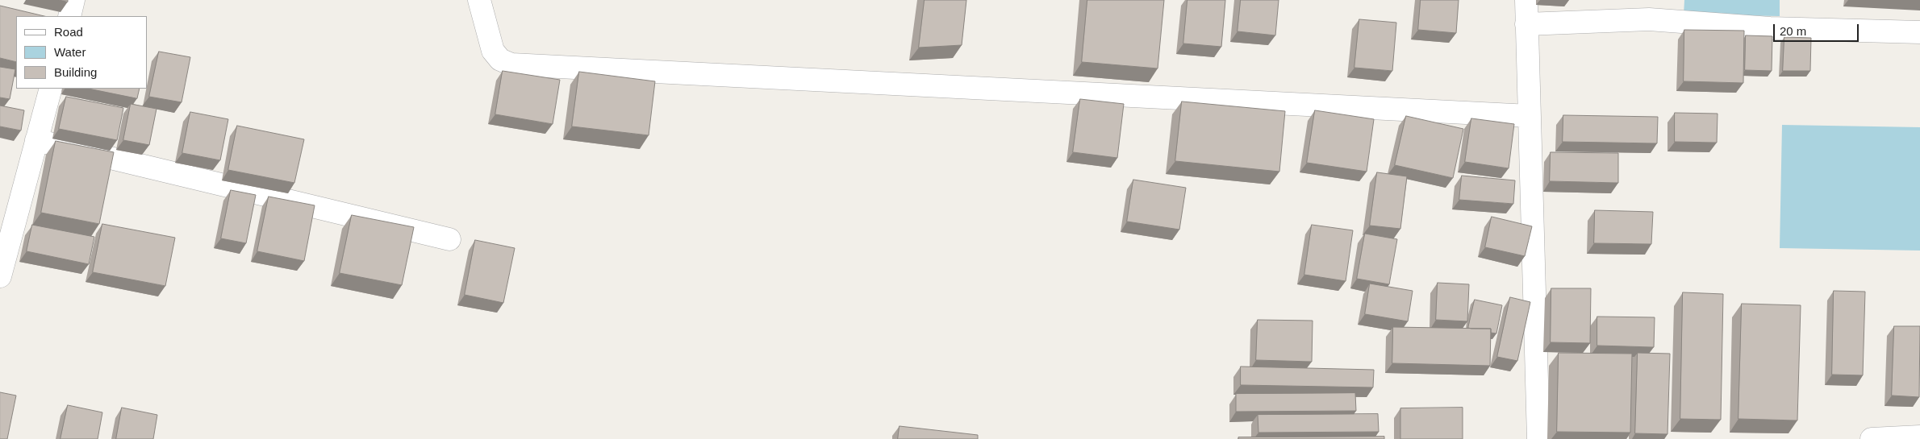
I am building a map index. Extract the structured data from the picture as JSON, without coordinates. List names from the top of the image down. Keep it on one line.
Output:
{"legend":["Road","Water","Building"],"scale_bar":"20 m"}
